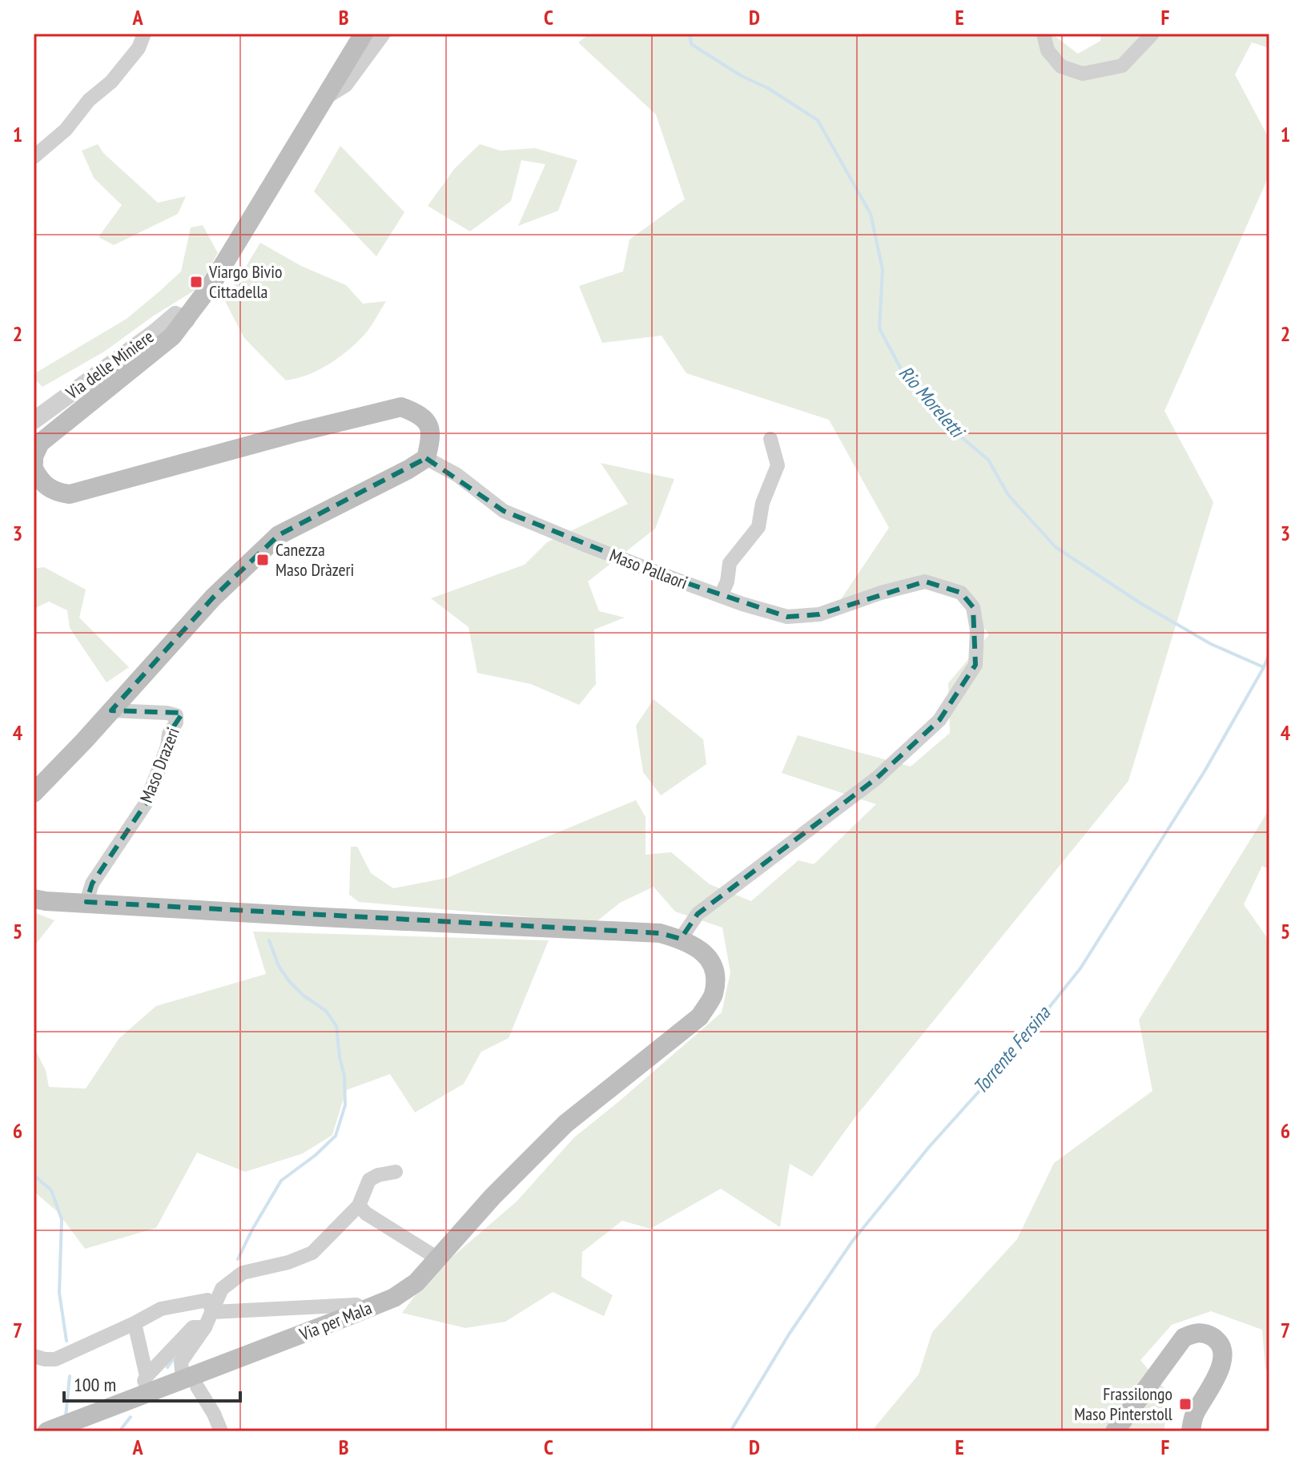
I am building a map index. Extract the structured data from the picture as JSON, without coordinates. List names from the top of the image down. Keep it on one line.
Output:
{"streets":{"main road":["Via per Mala"],"street":["Via delle Miniere","Maso Pallaori","Maso Drazeri"]},"crossings":[["Maso Pallaori","Via per Mala"]],"water":["Rio Moreletti","Torrente Fersina"],"places":{"transit":["Viargo Bivio Cittadella","Canezza Maso Dràzeri","Frassilongo Maso Pinterstoll"]},"scale_bar":"100 m","grid":{"columns":["A","B","C","D","E","F"],"rows":["1","2","3","4","5","6","7"]}}
